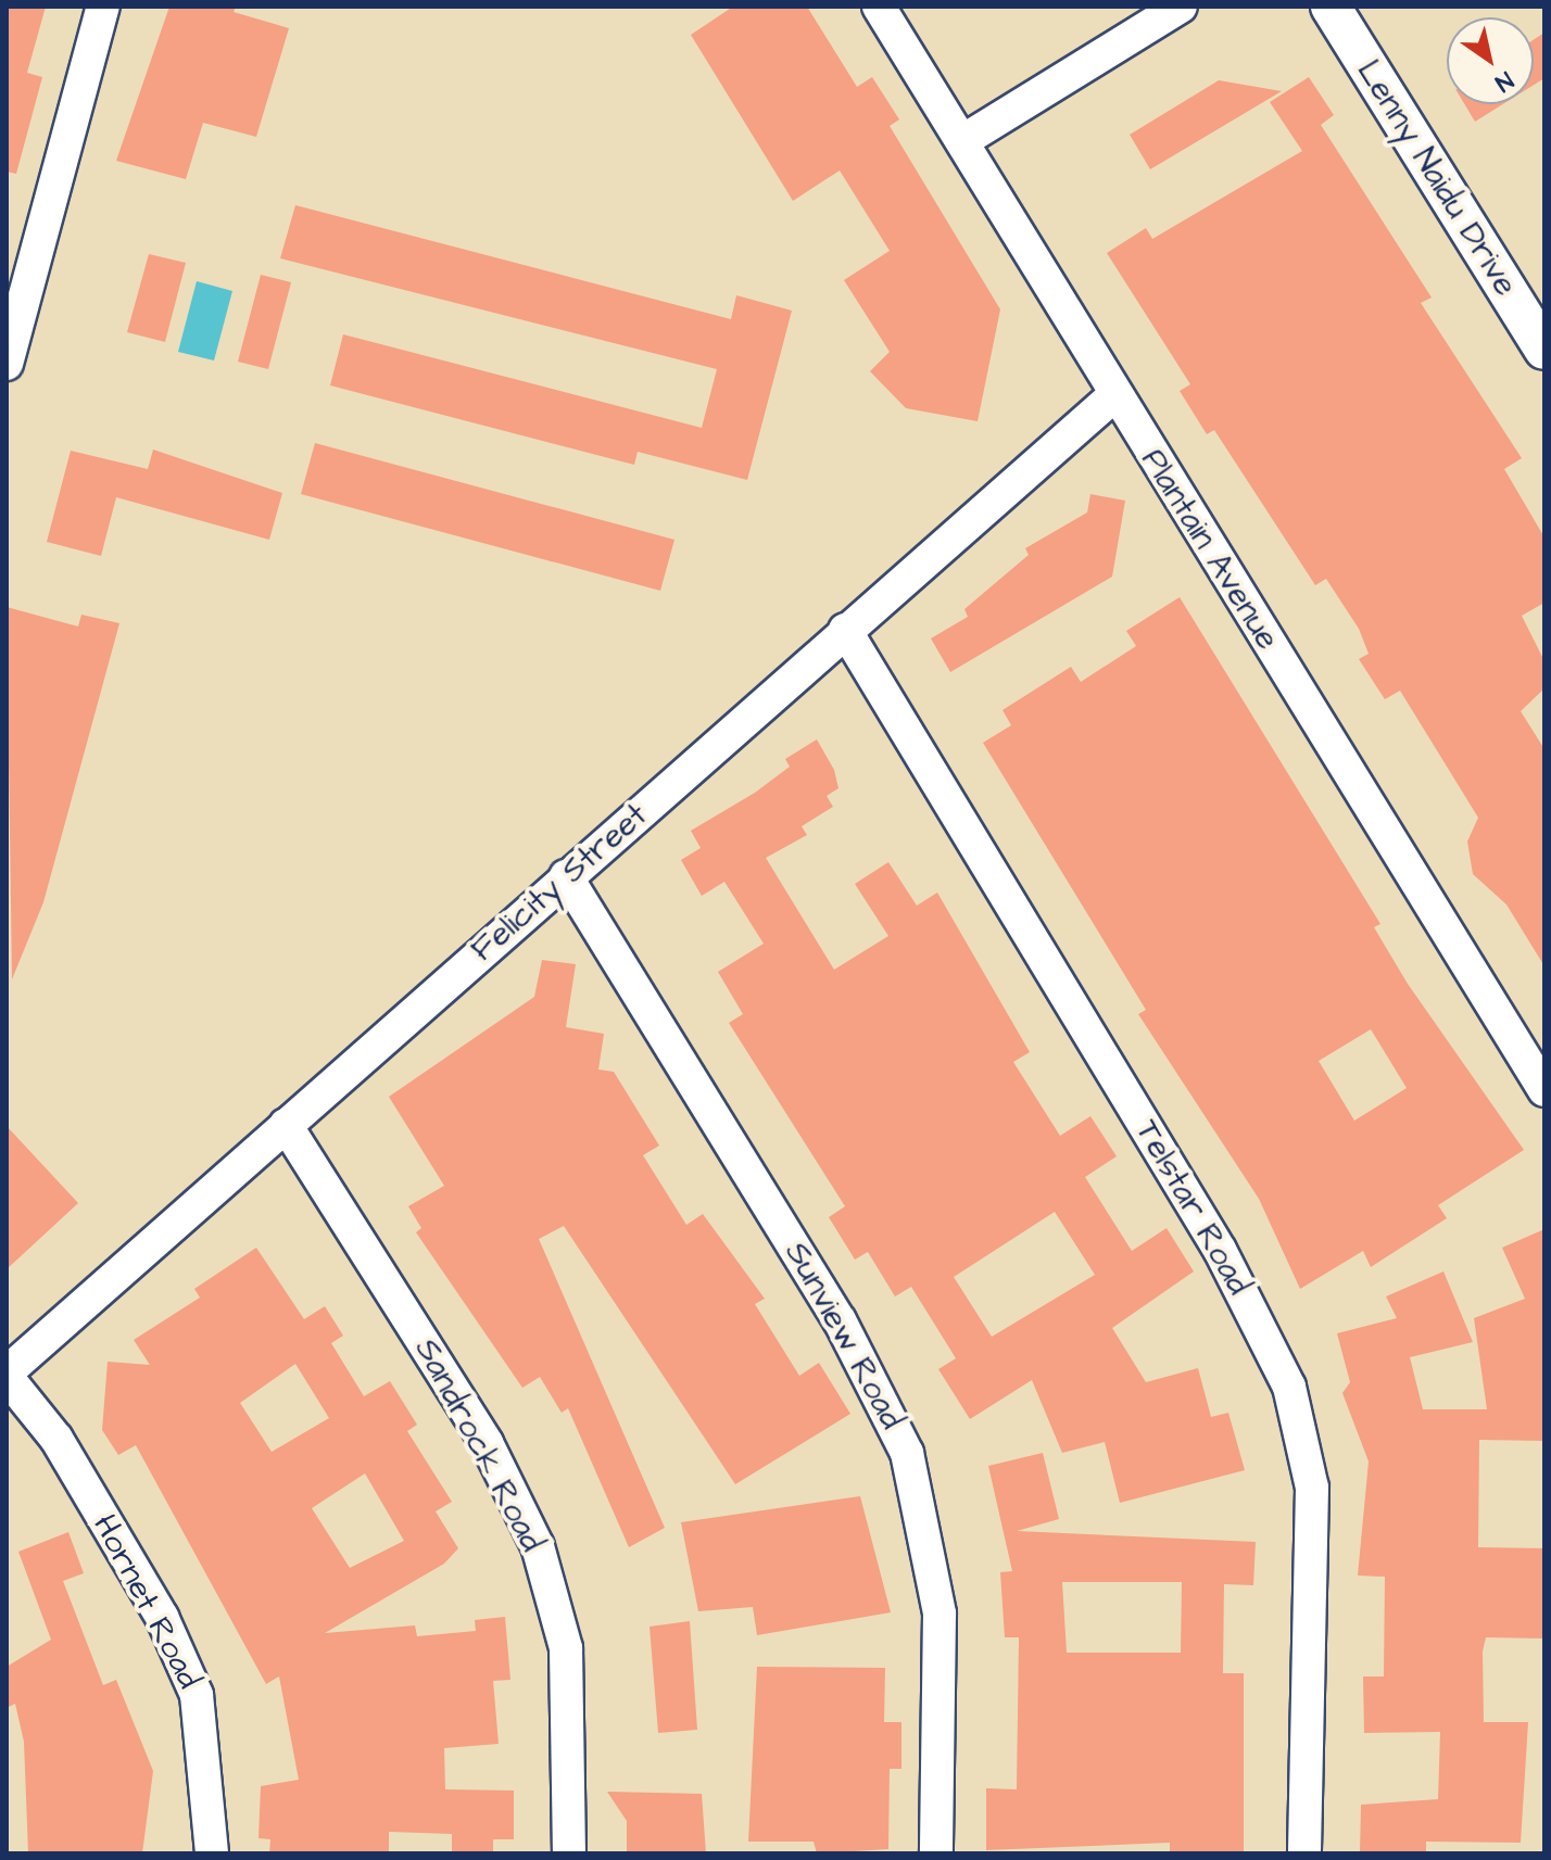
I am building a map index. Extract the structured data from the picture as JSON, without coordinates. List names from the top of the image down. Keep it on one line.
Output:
{"streets":{"street":["Lenny Naidu Drive","Plantain Avenue","Felicity Street","Telstar Road","Sunview Road","Sandrock Road","Hornet Road"]},"crossings":[["Plantain Avenue","Felicity Street"],["Felicity Street","Telstar Road"],["Felicity Street","Sunview Road"],["Felicity Street","Sandrock Road"],["Felicity Street","Hornet Road"]],"north":"bottom right"}
